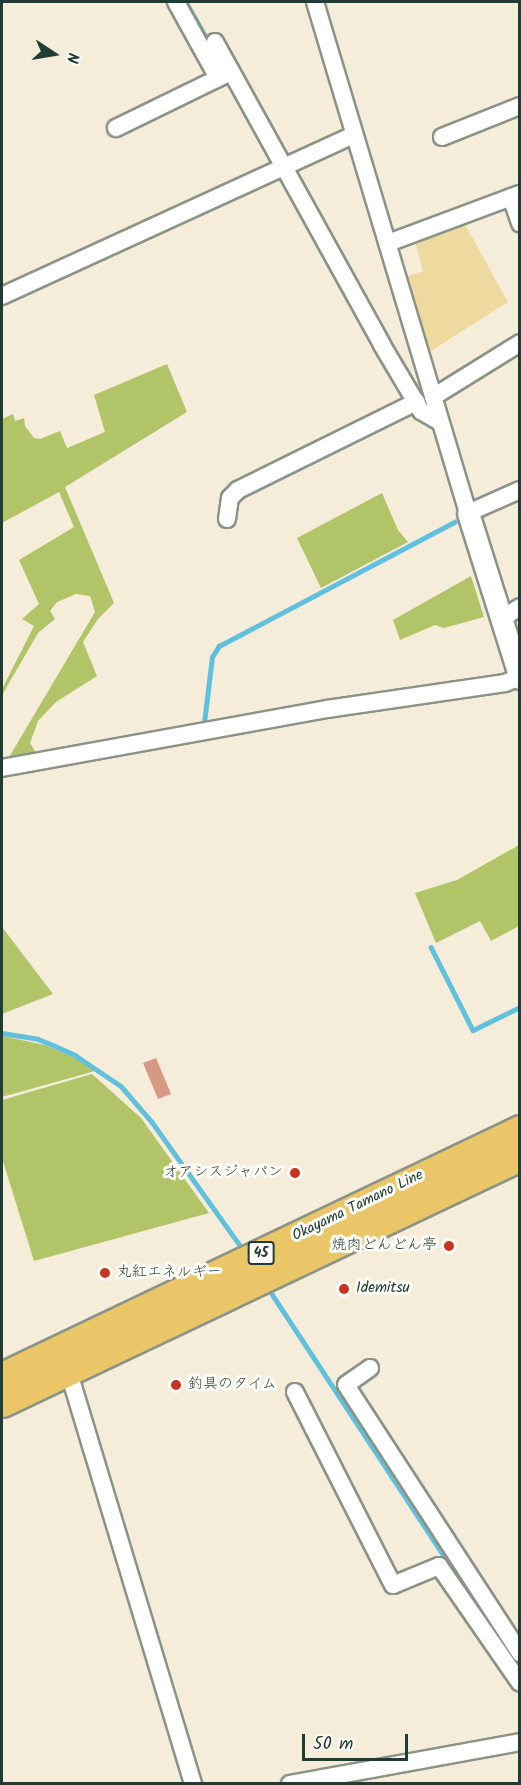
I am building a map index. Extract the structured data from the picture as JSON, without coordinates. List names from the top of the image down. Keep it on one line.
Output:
{"streets":{"main road":["Okayama Tamano Line","45"]},"places":["オアシスジャパン","焼肉どんどん亭","丸紅エネルギー","Idemitsu","釣具のタイム"],"scale_bar":"50 m","north":"right"}
